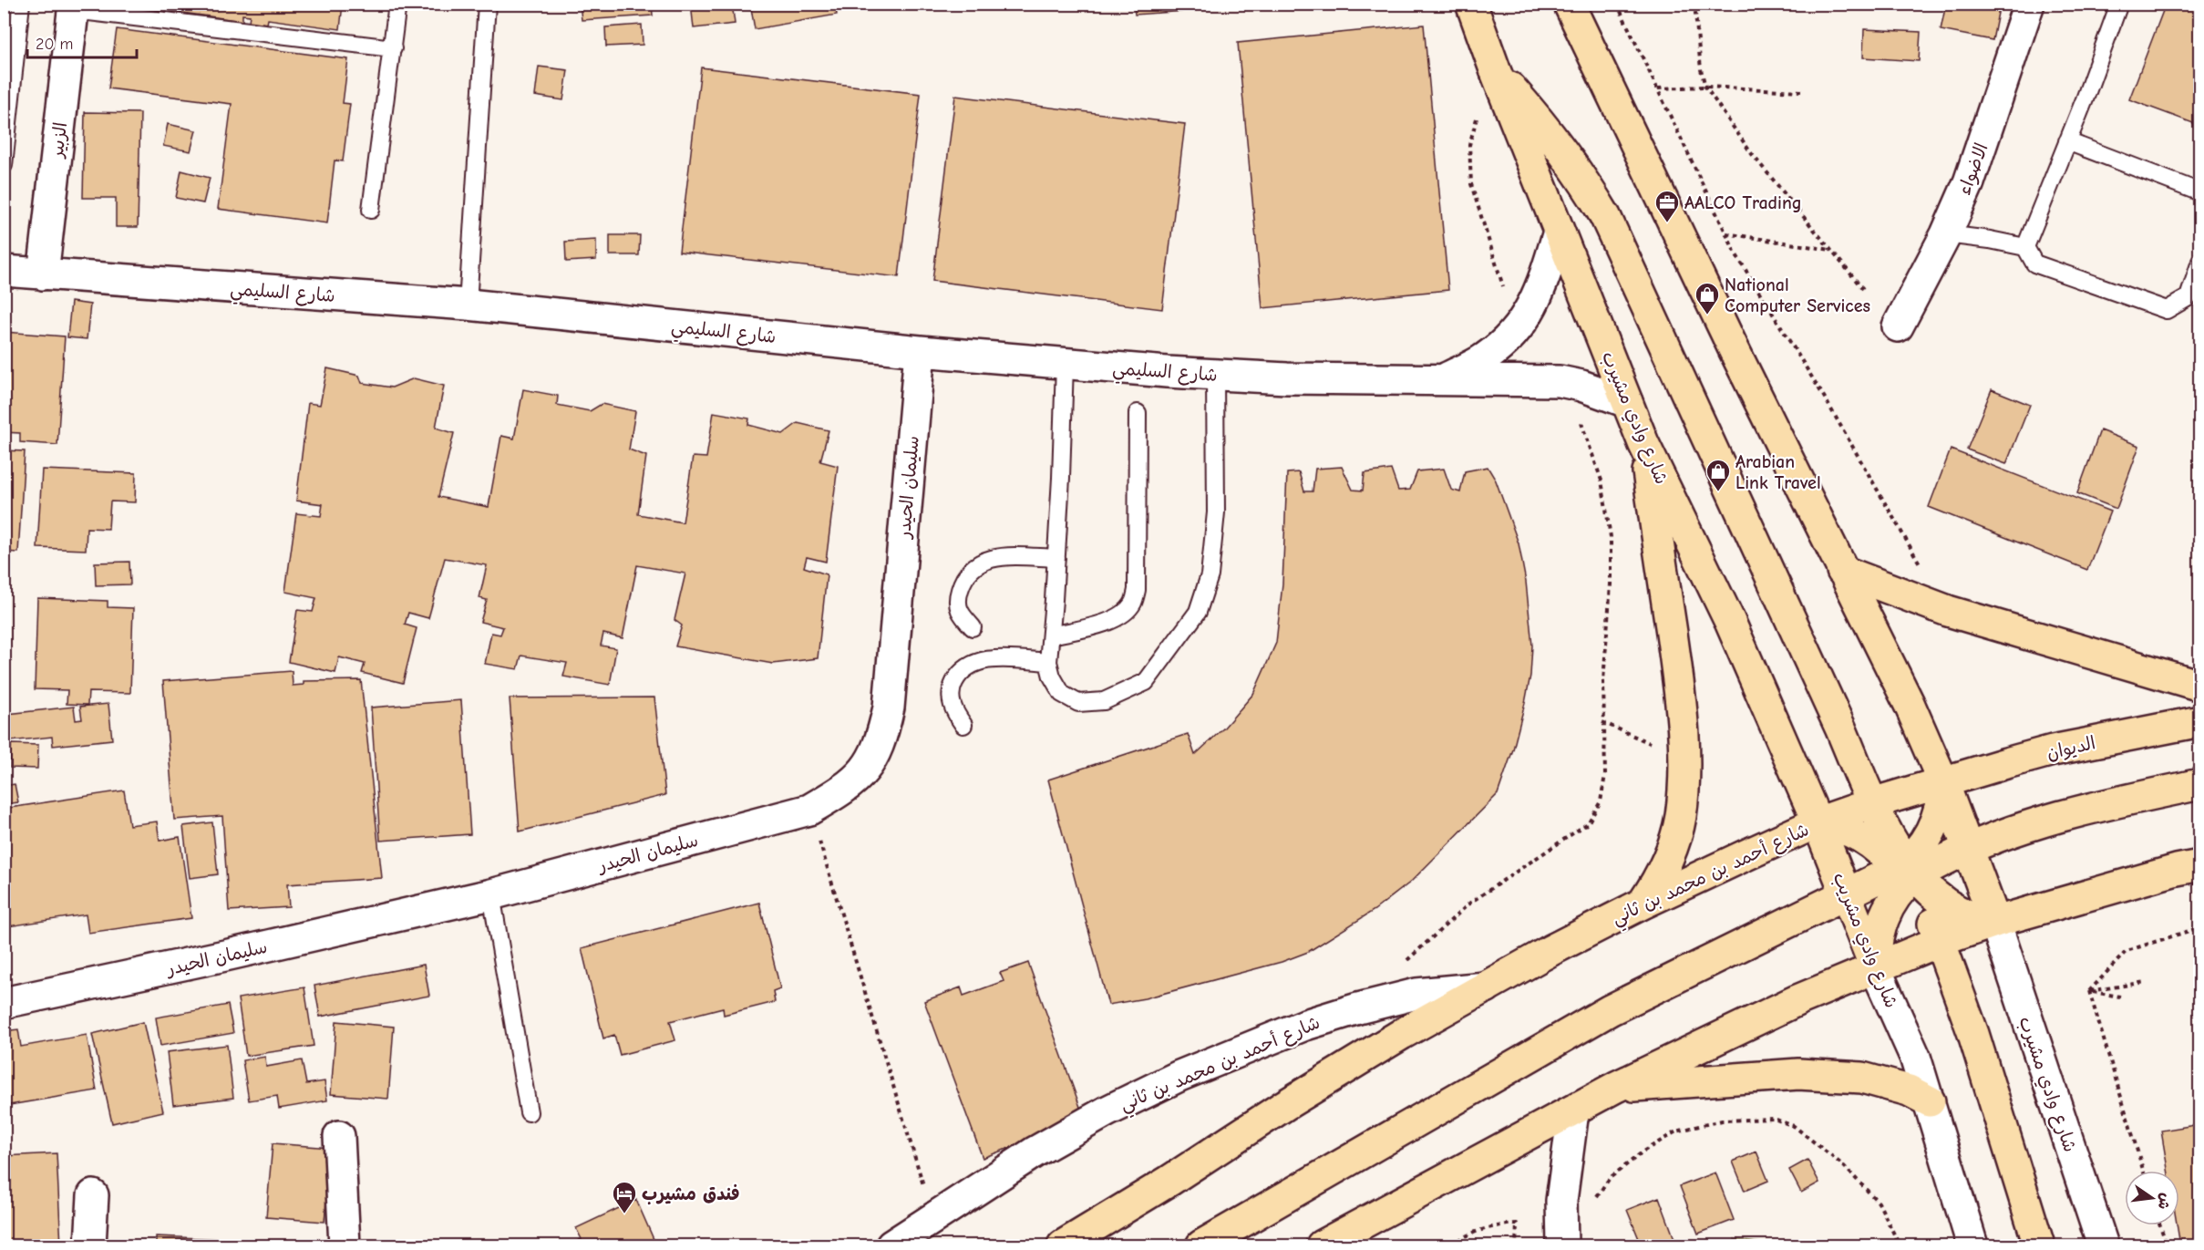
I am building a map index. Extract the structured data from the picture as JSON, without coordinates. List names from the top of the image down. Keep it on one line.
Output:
{"streets":{"main road":["شارع وادي مشيرب","الديوان","شارع أحمد بن محمد بن ثاني","شارع وادي مشريب"],"street":["الزبير","الاضواء","شارع السليمي","سليمان الحيدر"]},"crossings":[["الزبير","شارع السليمي"],["شارع السليمي","شارع وادي مشيرب"],["شارع السليمي","سليمان الحيدر"],["شارع وادي مشيرب","شارع أحمد بن محمد بن ثاني"],["شارع وادي مشيرب","شارع وادي مشريب"],["الديوان","شارع أحمد بن محمد بن ثاني"],["شارع أحمد بن محمد بن ثاني","شارع وادي مشريب"]],"places":{"office":["AALCO Trading"],"shop":["National Computer Services","Arabian Link Travel"],"hotel":["فندق مشيرب"]},"scale_bar":"20 m","north":"right"}
